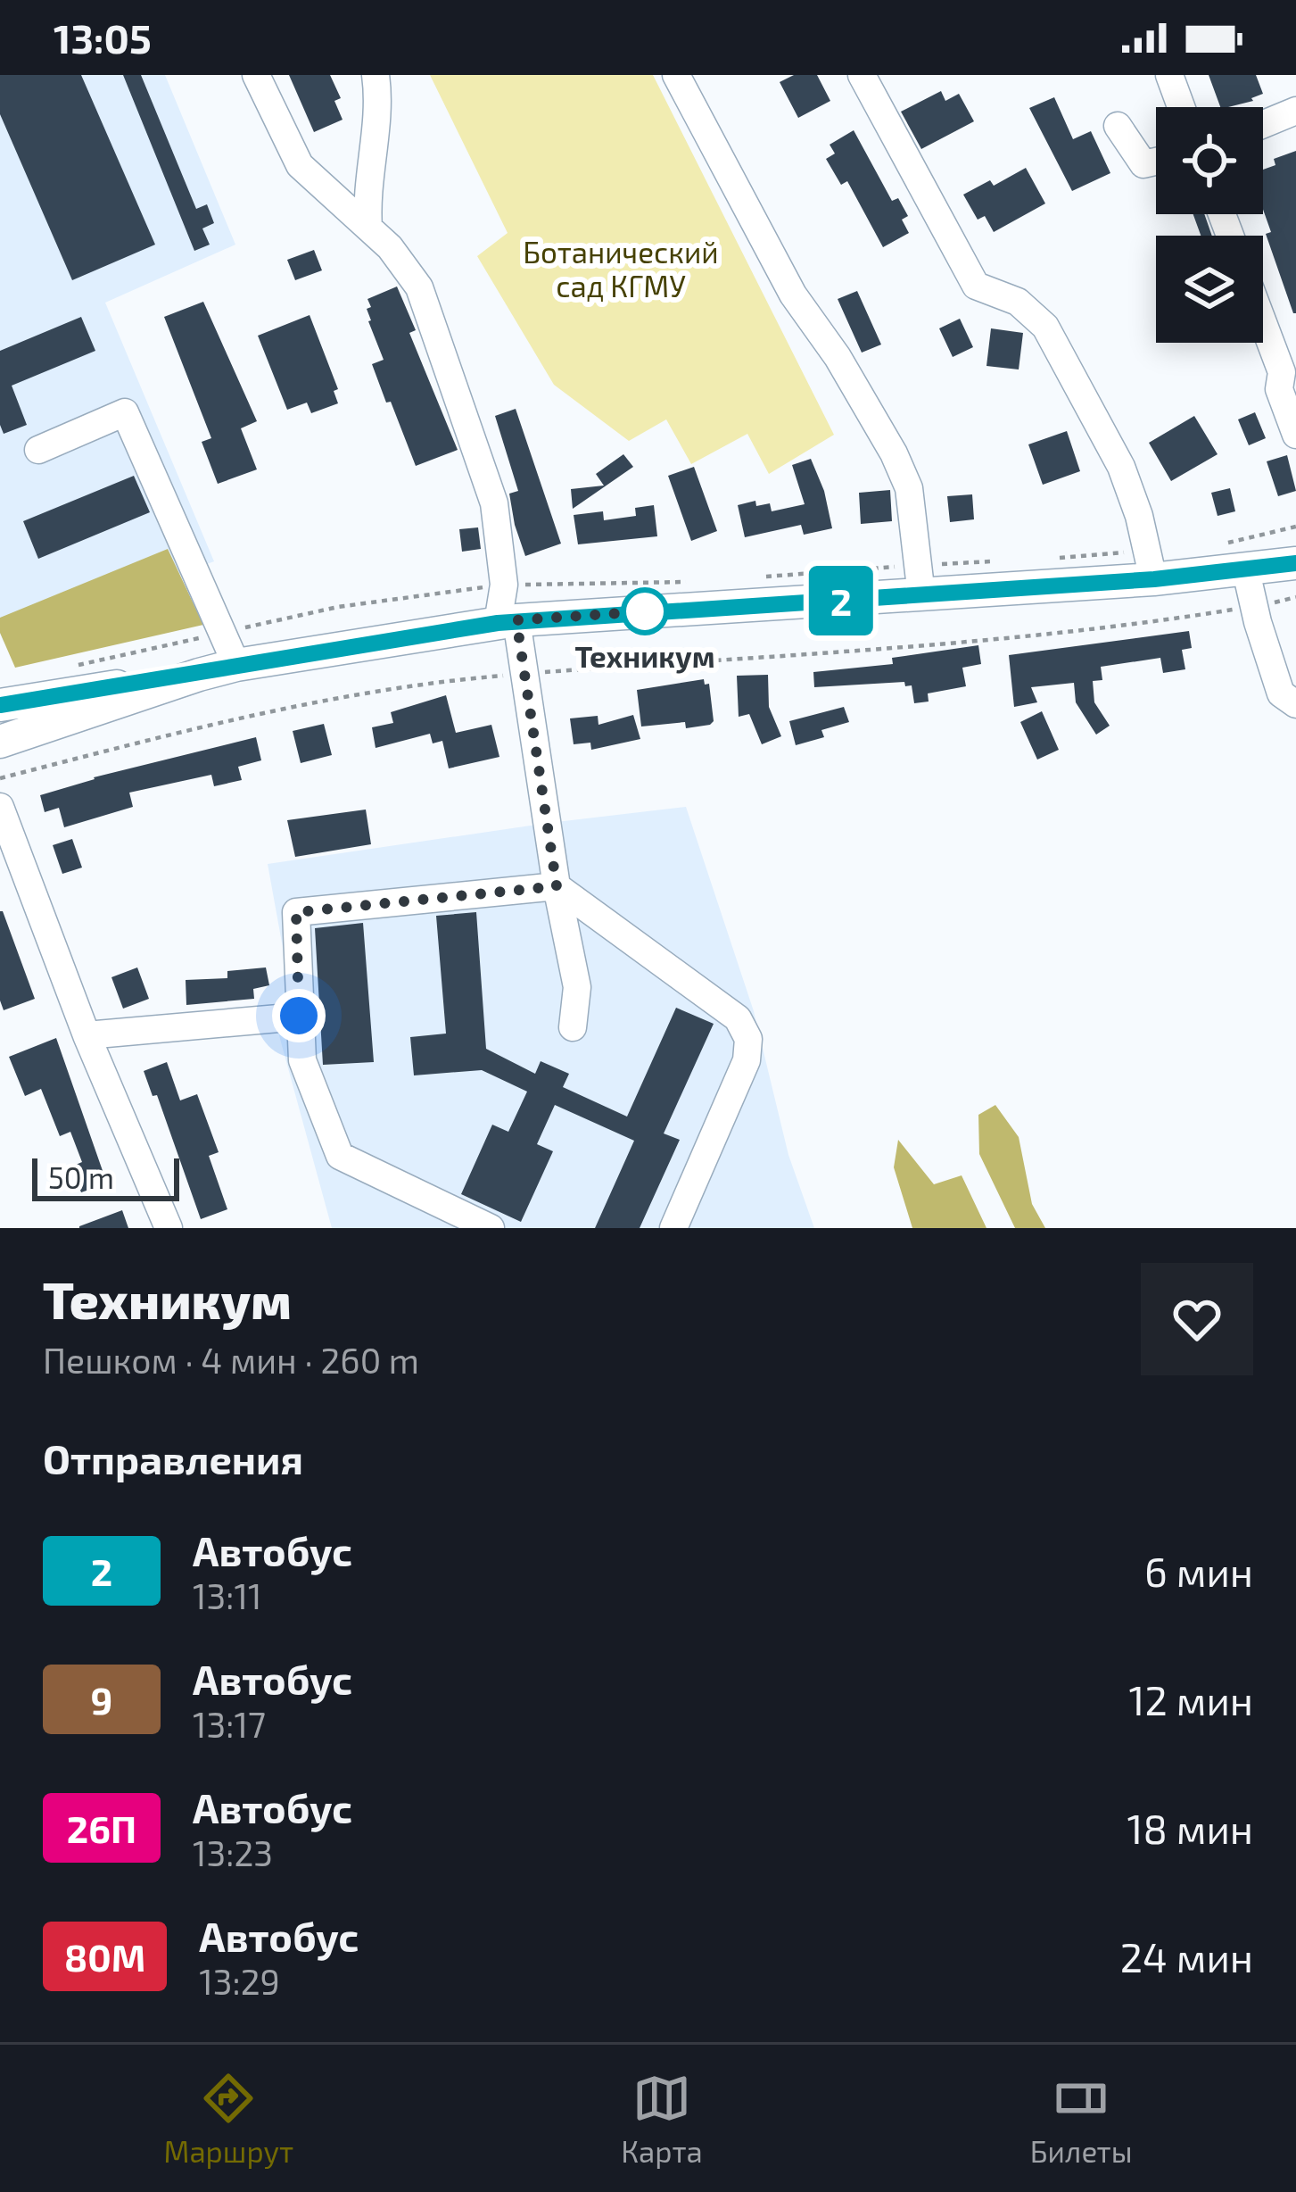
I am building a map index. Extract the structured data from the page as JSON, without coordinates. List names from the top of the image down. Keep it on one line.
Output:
{"parks":["Ботанический сад КГМУ"],"places":["Техникум"],"lines":["bus line 2"],"scale_bar":"50 m","page":{"status":"13:05","on_map":"2","scale":"50 m","heading":[["Техникум","Пешком · 4 мин · 260 m"],"Отправления"],"list":[{"mark":"2","name":"Автобус","note":"13:11","value":"6 мин"},{"mark":"9","name":"Автобус","note":"13:17","value":"12 мин"},{"mark":"26П","name":"Автобус","note":"13:23","value":"18 мин"},{"mark":"80М","name":"Автобус","note":"13:29","value":"24 мин"}],"tabs":["Маршрут","Карта","Билеты"]}}
